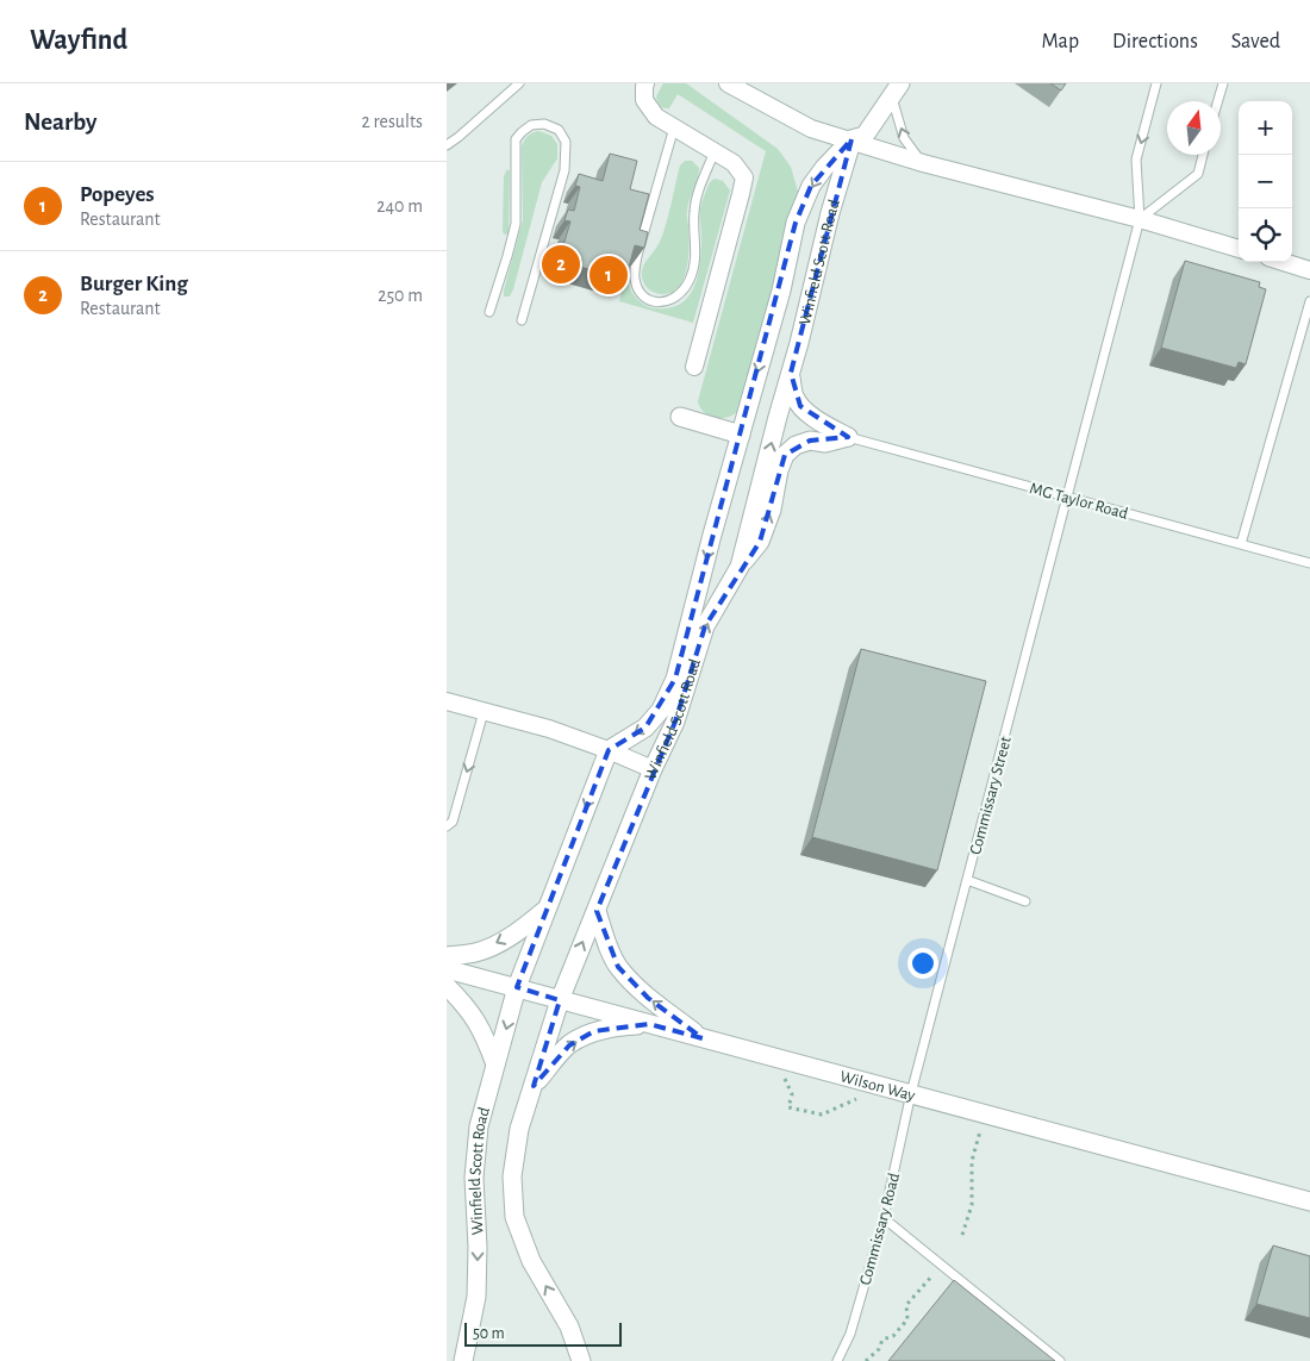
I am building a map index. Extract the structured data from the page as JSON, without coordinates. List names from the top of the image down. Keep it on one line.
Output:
{"streets":{"street":["Winfield Scott Road","Wilson Way"],"lane":["MG Taylor Road","Commissary Street","Commissary Road"]},"crossings":[["Winfield Scott Road","Wilson Way"],["MG Taylor Road","Commissary Street"],["Commissary Street","Wilson Way"],["Commissary Street","Commissary Road"],["Wilson Way","Commissary Road"]],"scale_bar":"50 m","north":"top","page":{"header":"Wayfind","nav":["Map","Directions","Saved"],"heading":["Nearby","2 results"],"map_buttons":["+","−"],"list":[{"mark":"1","name":"Popeyes","note":"Restaurant","value":"240 m"},{"mark":"2","name":"Burger King","note":"Restaurant","value":"250 m"}],"pins":["2","1"],"scale":"50 m"}}
